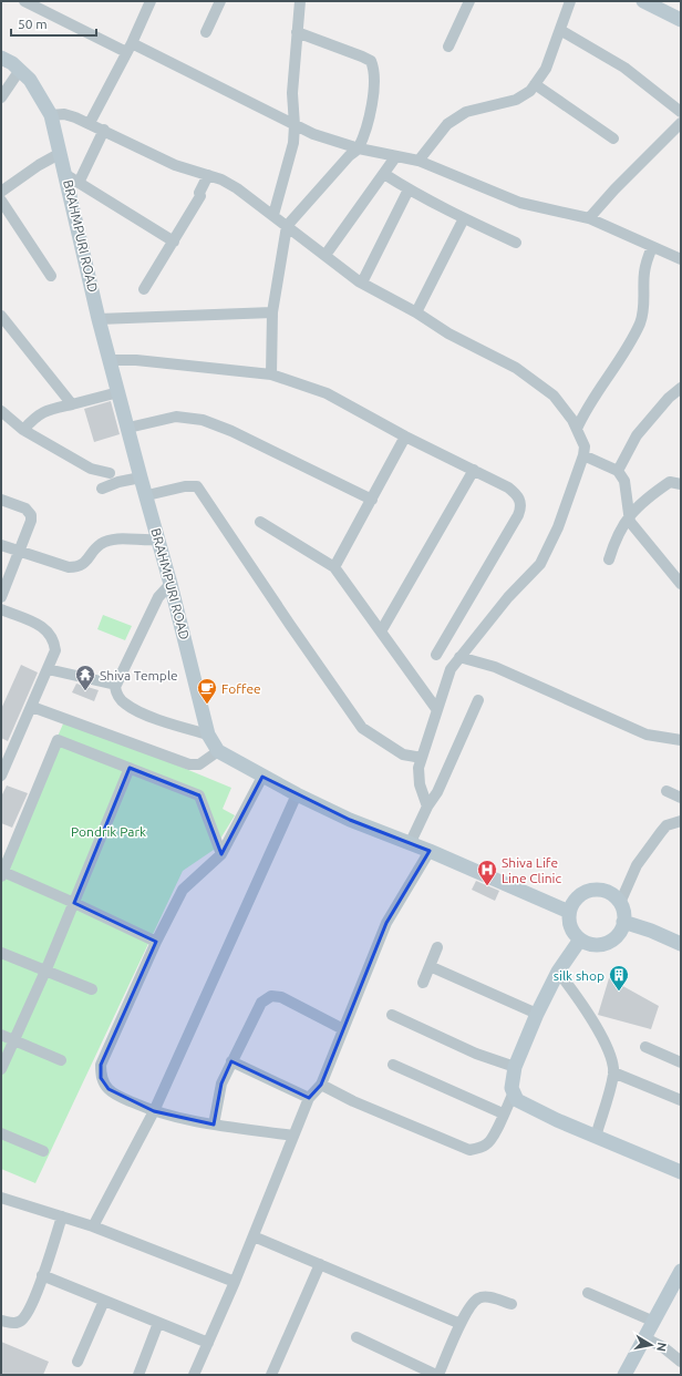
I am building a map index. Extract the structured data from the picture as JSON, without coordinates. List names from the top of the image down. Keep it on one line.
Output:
{"streets":{"street":["BRAHMPURI ROAD"]},"parks":["Pondrik Park"],"places":{"temple":["Shiva Temple"],"cafe":["Foffee"],"hospital":["Shiva Life Line Clinic"],"building":["silk shop"]},"scale_bar":"50 m","north":"right"}
